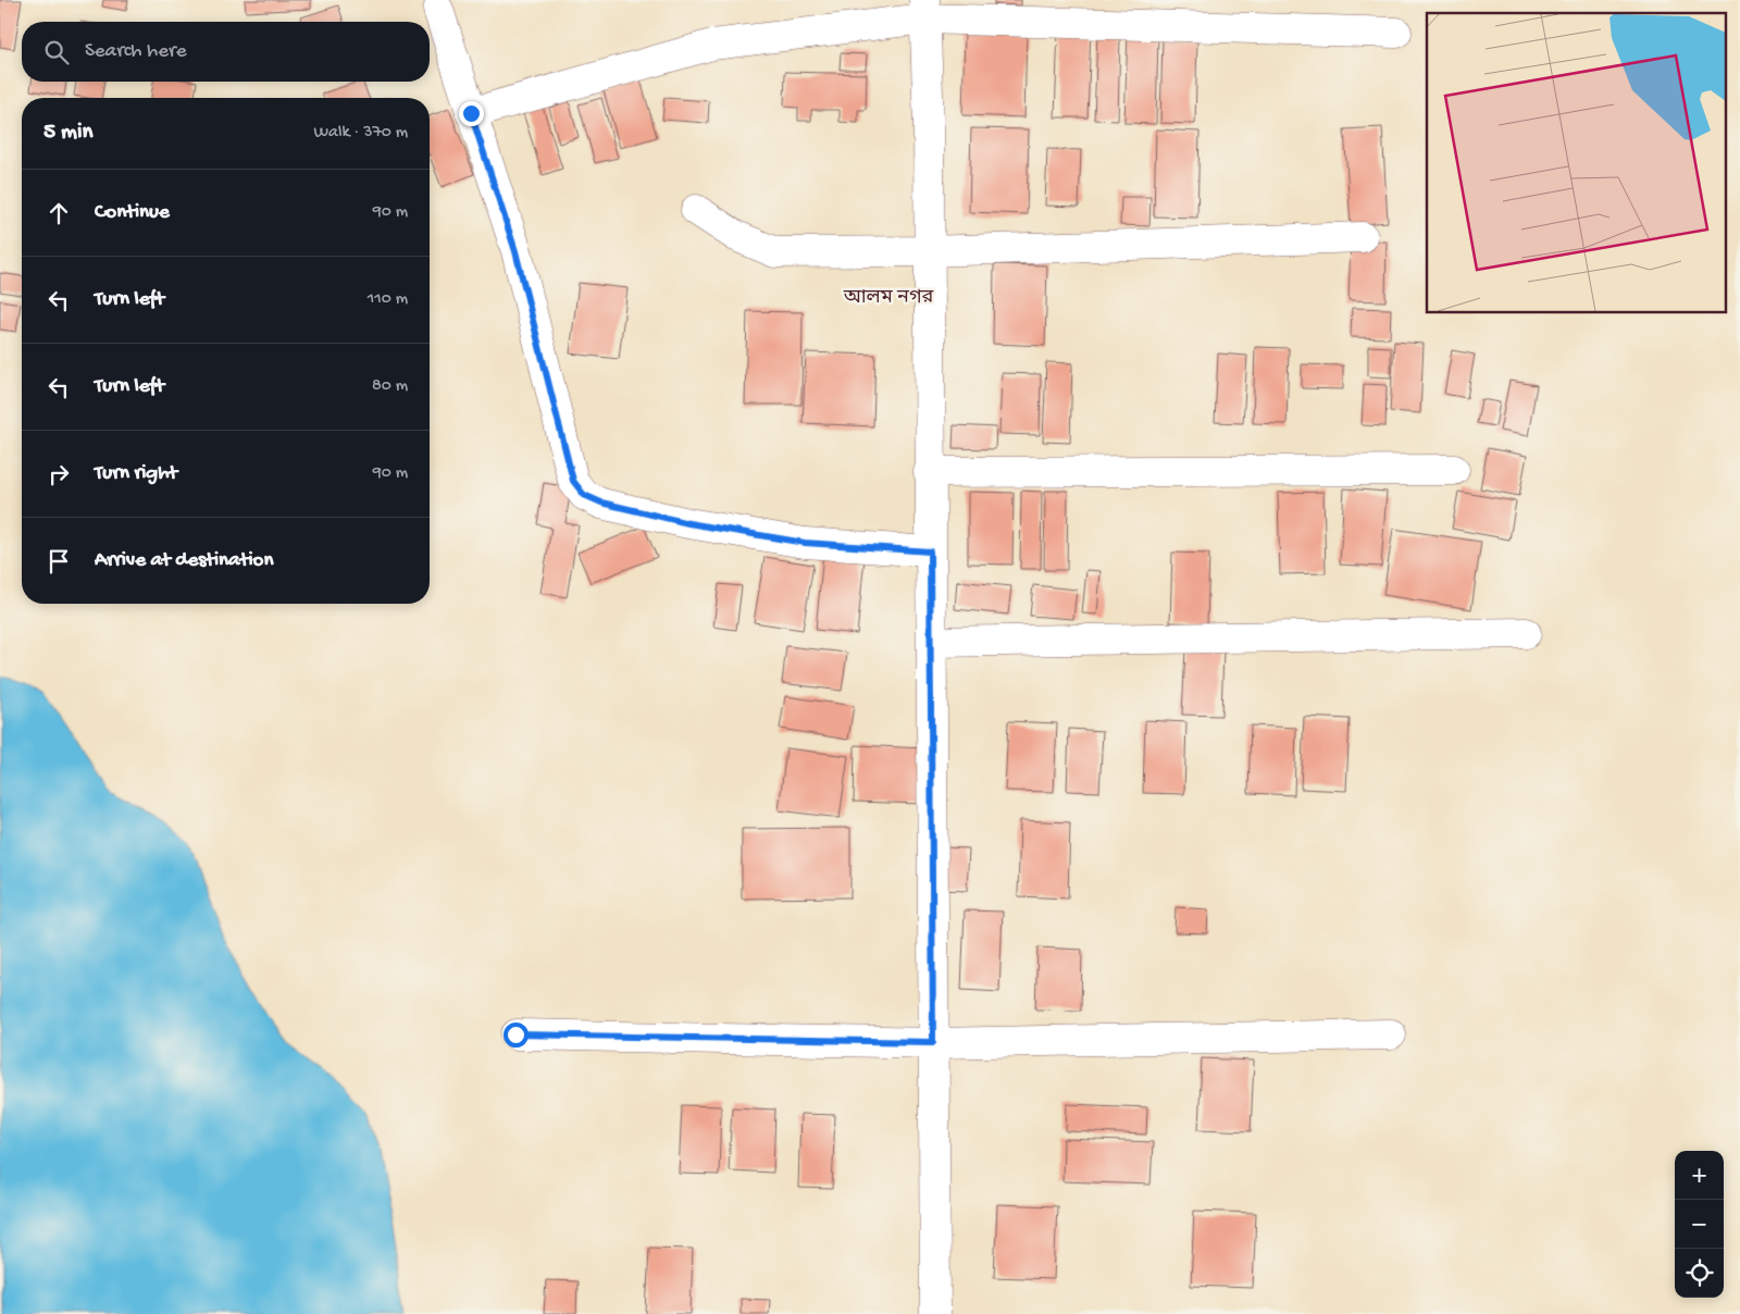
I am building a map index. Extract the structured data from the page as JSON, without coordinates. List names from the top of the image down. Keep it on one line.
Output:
{"districts":["আলম নগর"],"page":{"search":"Search here","heading":["5 min","Walk · 370 m"],"list":[["Continue","90 m"],["Turn left","110 m"],["Turn left","80 m"],["Turn right","90 m"],"Arrive at destination"],"map_buttons":["+","−"]}}
